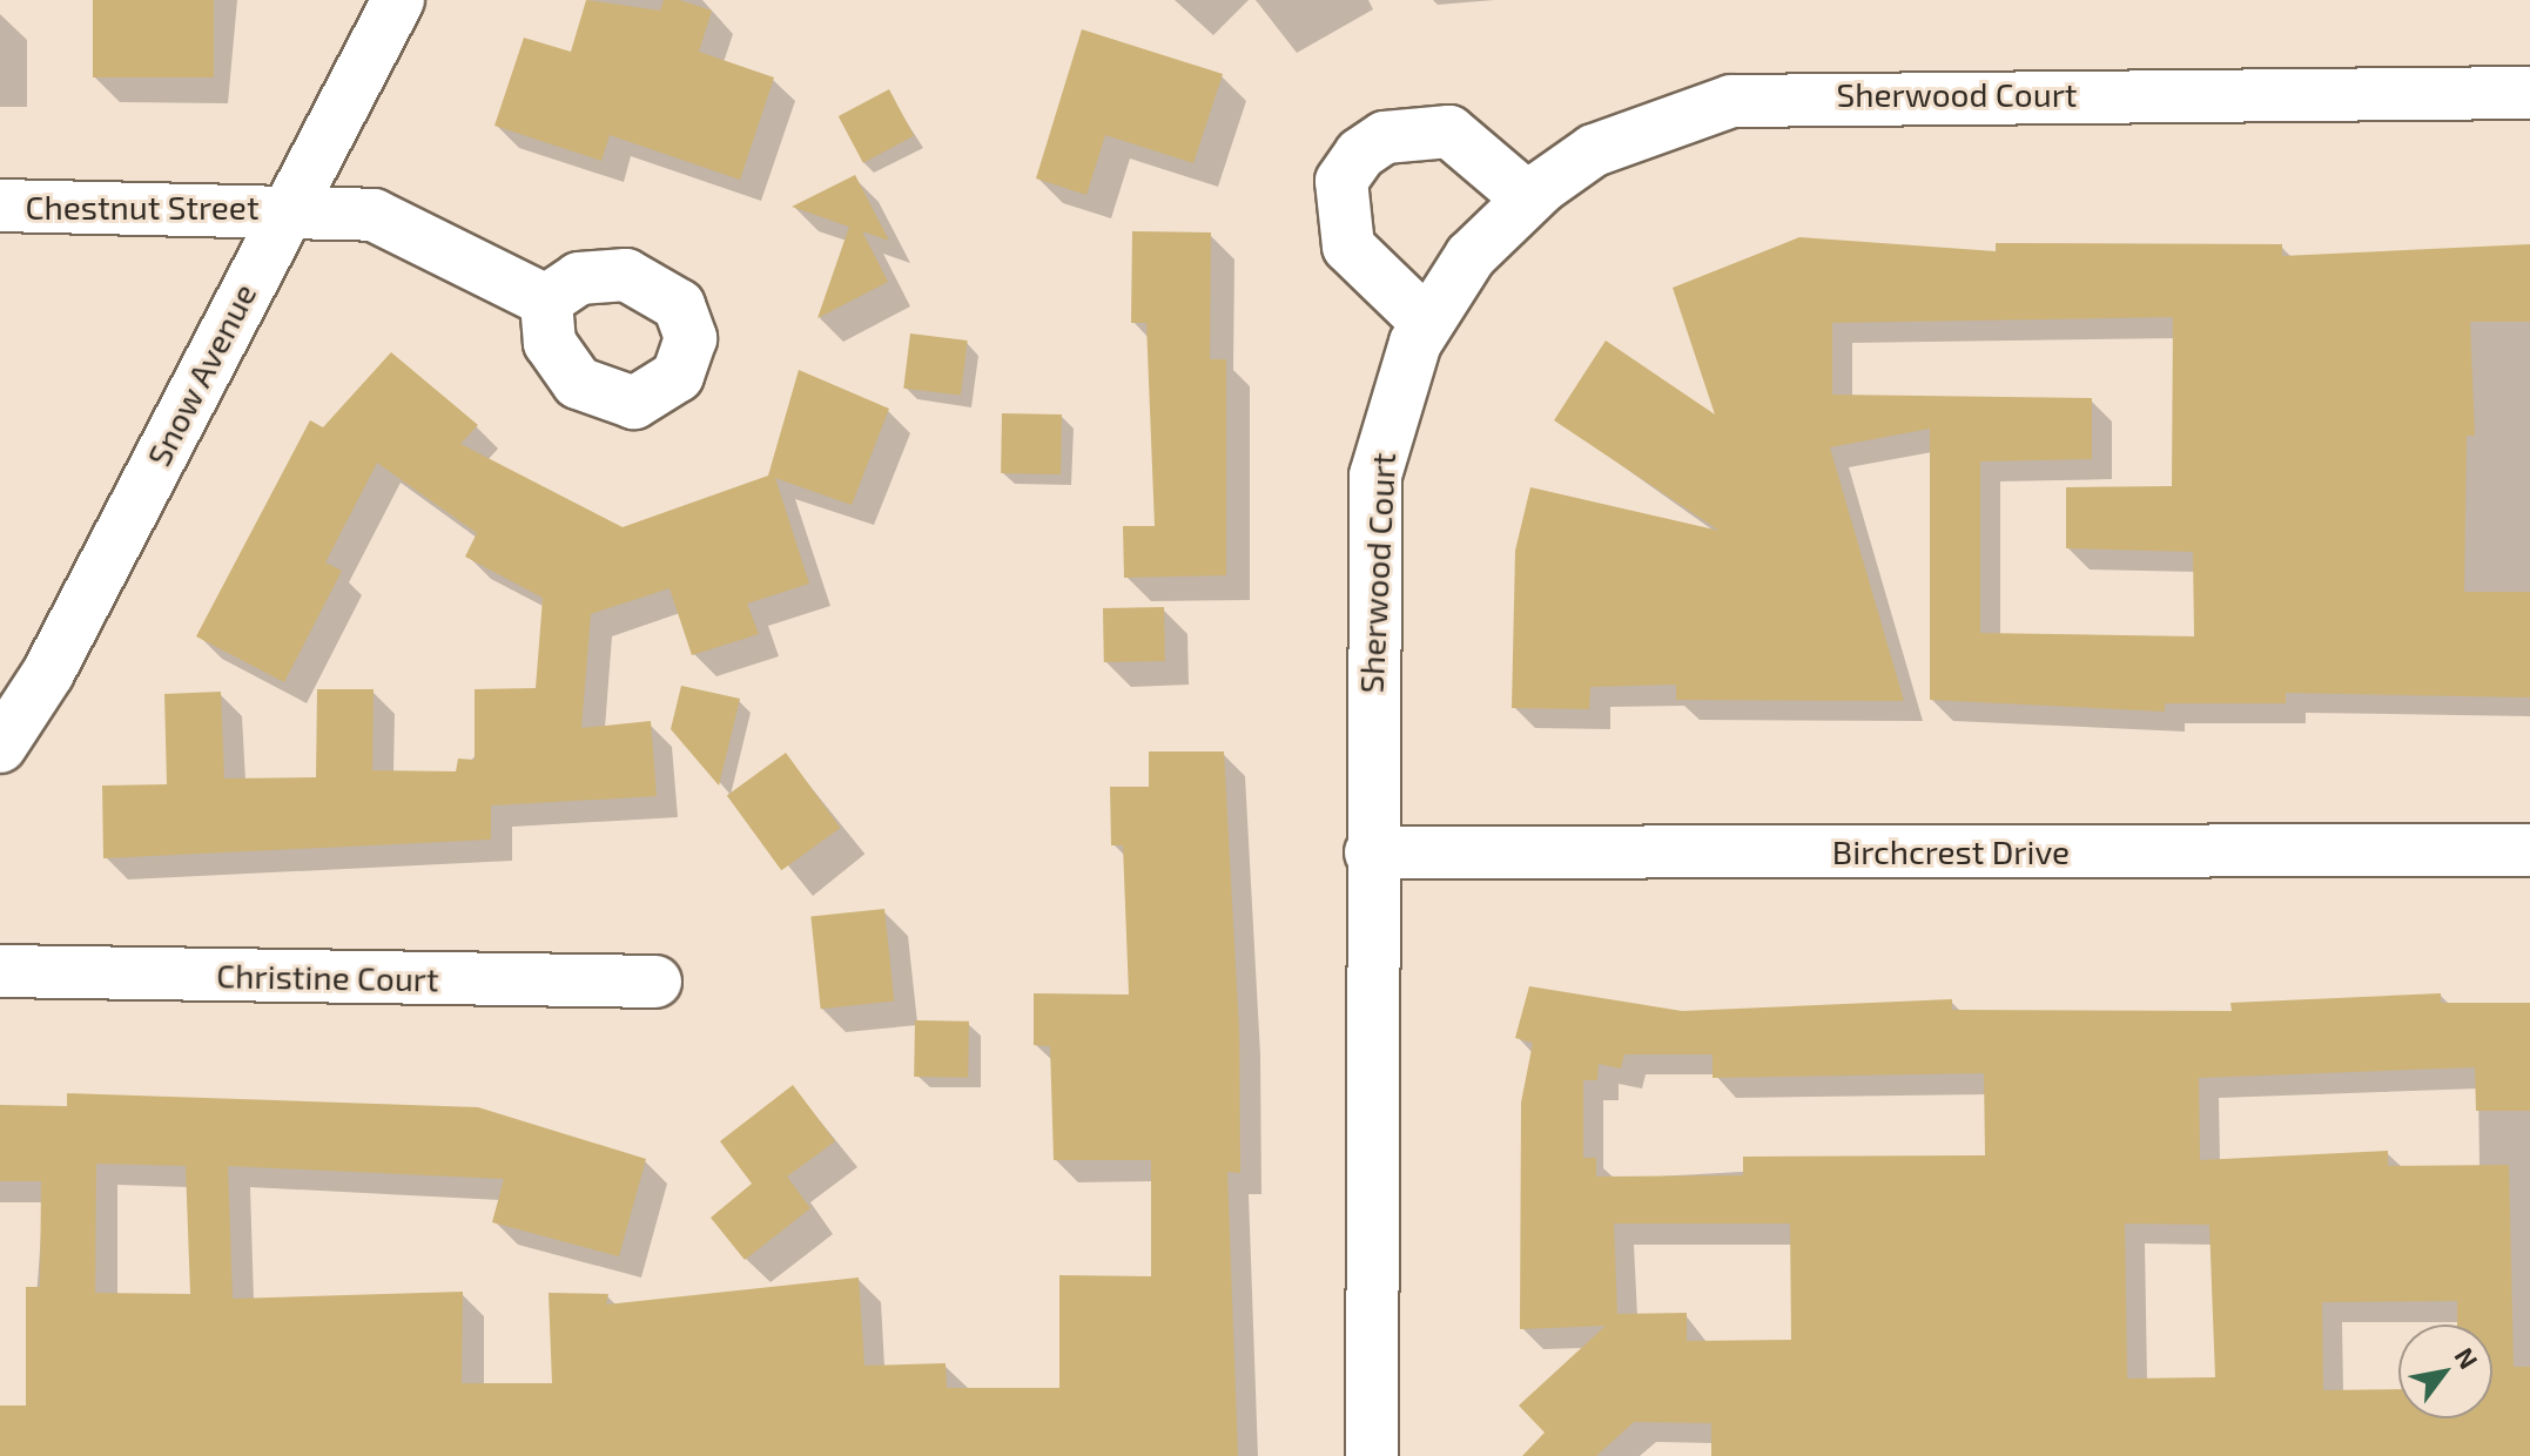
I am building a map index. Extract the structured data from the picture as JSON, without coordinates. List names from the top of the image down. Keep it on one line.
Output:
{"streets":{"street":["Sherwood Court","Chestnut Street","Snow Avenue","Birchcrest Drive","Christine Court"]},"crossings":[["Sherwood Court","Birchcrest Drive"],["Chestnut Street","Snow Avenue"]],"north":"top right"}
